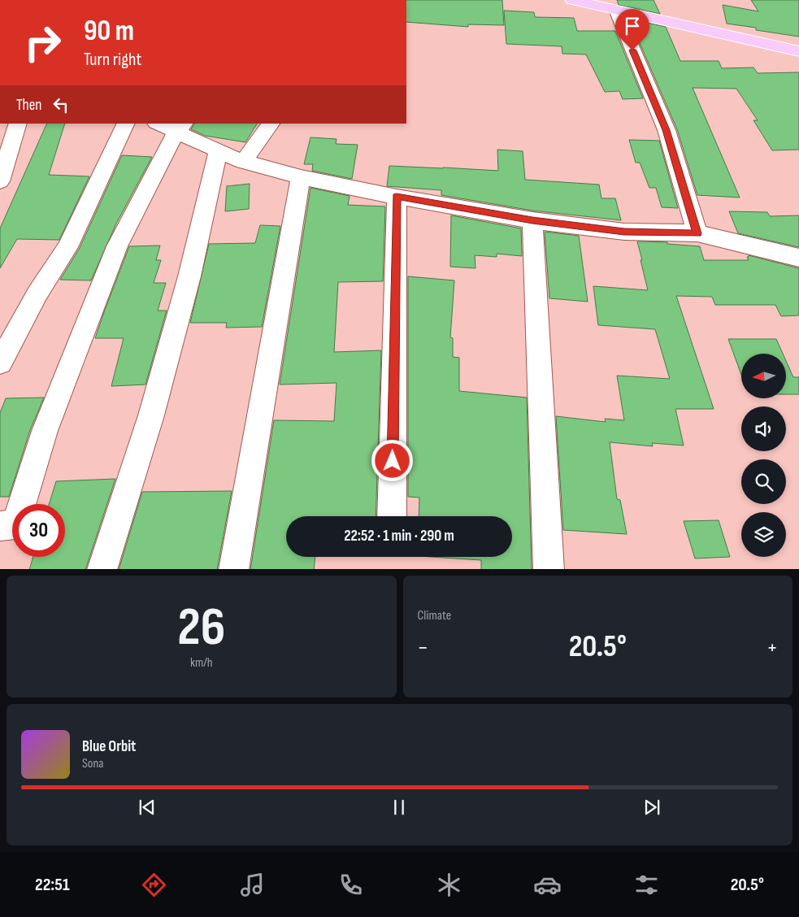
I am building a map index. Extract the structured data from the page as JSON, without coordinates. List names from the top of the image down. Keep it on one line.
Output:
{"north":"left","page":{"turn":["90 m","Turn right"],"then":"Then","limit":"30","trip":"22:52 · 1 min · 290 m","tile":[["26","km/h"],"Climate"],"heat":["−","20.5°","+"],"song":["Blue Orbit","Sona"],"tabs":["22:51","20.5°"]}}
